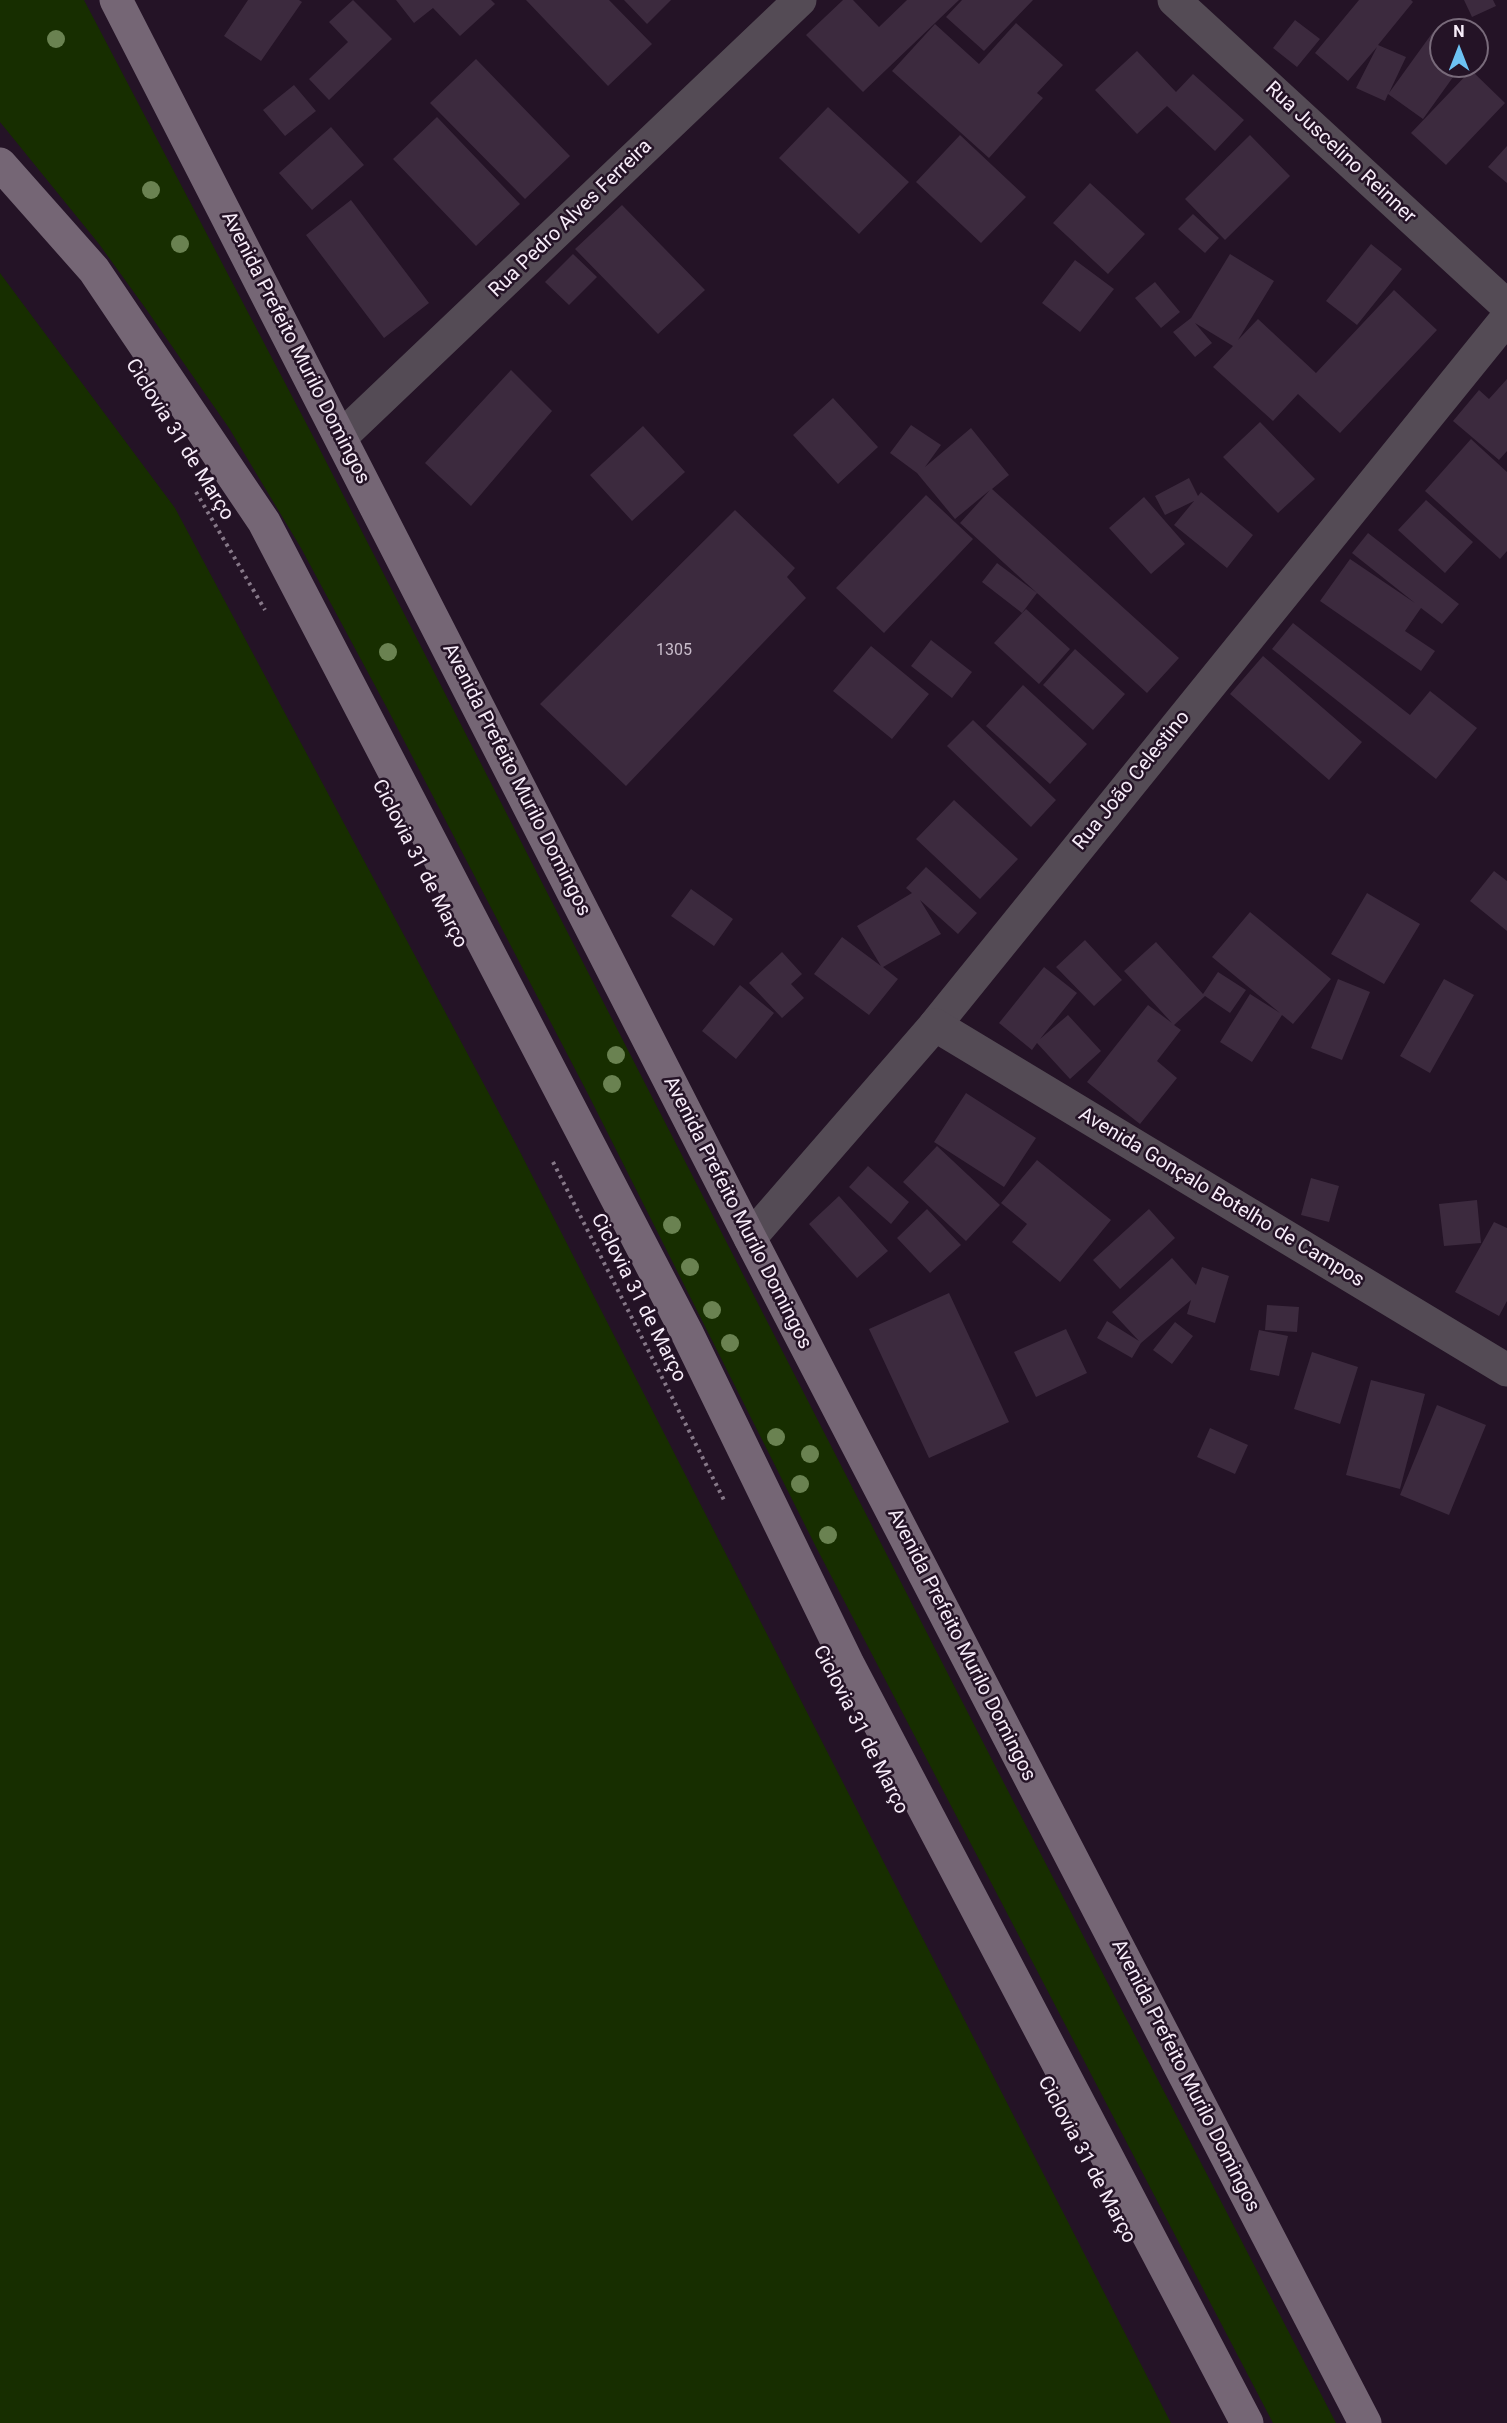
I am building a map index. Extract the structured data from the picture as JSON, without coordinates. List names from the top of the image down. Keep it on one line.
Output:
{"streets":{"main road":["Avenida Prefeito Murilo Domingos"],"street":["Rua Juscelino Reinner","Rua Pedro Alves Ferreira","Rua João Celestino","Avenida Gonçalo Botelho de Campos"],"path":["Ciclovia 31 de Março"]},"crossings":[["Rua Pedro Alves Ferreira","Avenida Prefeito Murilo Domingos"],["Avenida Prefeito Murilo Domingos","Rua João Celestino"],["Rua João Celestino","Avenida Gonçalo Botelho de Campos"]],"house_numbers":["1305"],"north":"top"}
